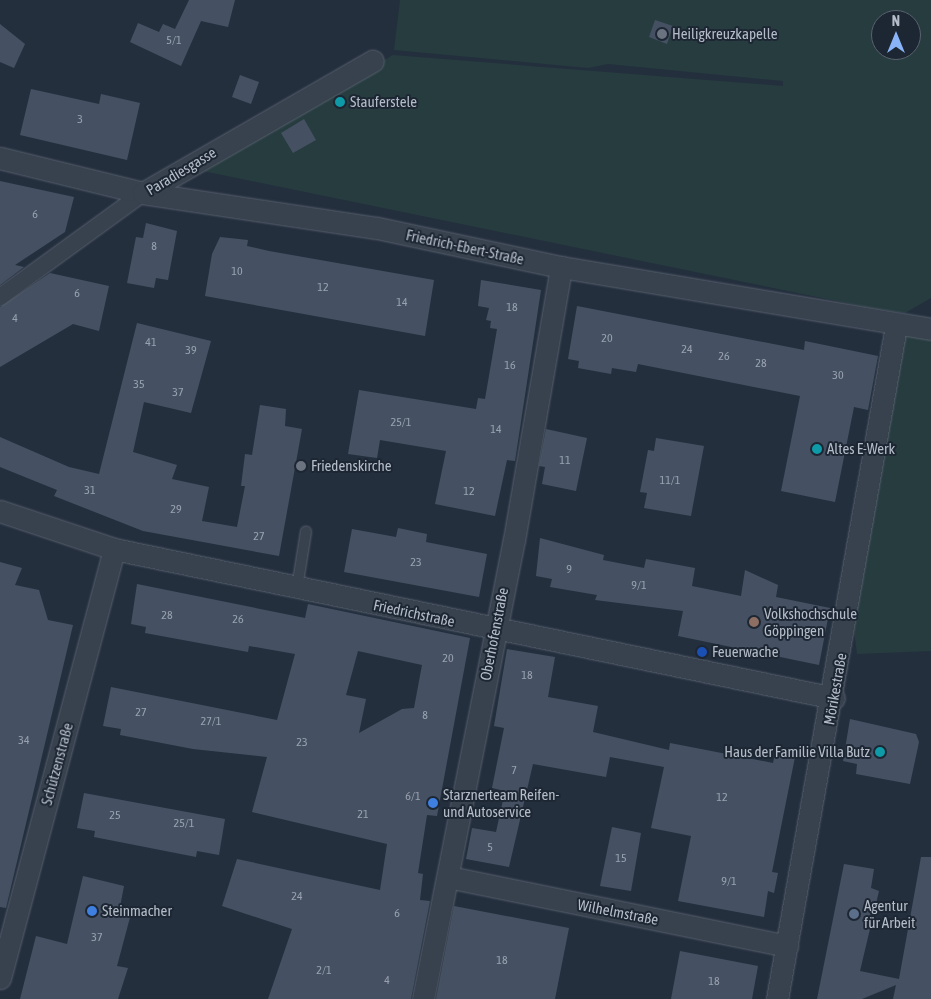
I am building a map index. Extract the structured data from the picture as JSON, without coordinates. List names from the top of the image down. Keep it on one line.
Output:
{"streets":{"street":["Paradiesgasse","Friedrich-Ebert-Straße","Friedrichstraße","Oberhofenstraße","Mörikestraße","Schützenstraße","Wilhelmstraße"]},"crossings":[["Paradiesgasse","Friedrich-Ebert-Straße"],["Friedrich-Ebert-Straße","Oberhofenstraße"],["Friedrich-Ebert-Straße","Mörikestraße"],["Friedrichstraße","Oberhofenstraße"],["Friedrichstraße","Mörikestraße"],["Friedrichstraße","Schützenstraße"],["Oberhofenstraße","Wilhelmstraße"],["Mörikestraße","Wilhelmstraße"]],"places":["Heiligkreuzkapelle","Stauferstele","Altes E-Werk","Friedenskirche","Volkshochschule Göppingen","Feuerwache","Haus der Familie Villa Butz","Starznerteam Reifen- und Autoservice","Steinmacher","Agentur für Arbeit"],"house_numbers":["5/1","3","6","8","10","12","6","14","18","4","20","41","24","39","26","28","16","30","35","37","25/1","14","11","11/1","31","12","29","27","23","9","9/1","28","26","20","18","27","8","27/1","34","23","7","6/1","12","21","25","25/1","5","15","9/1","24","6","37","18","2/1","4","18"],"north":"top"}
